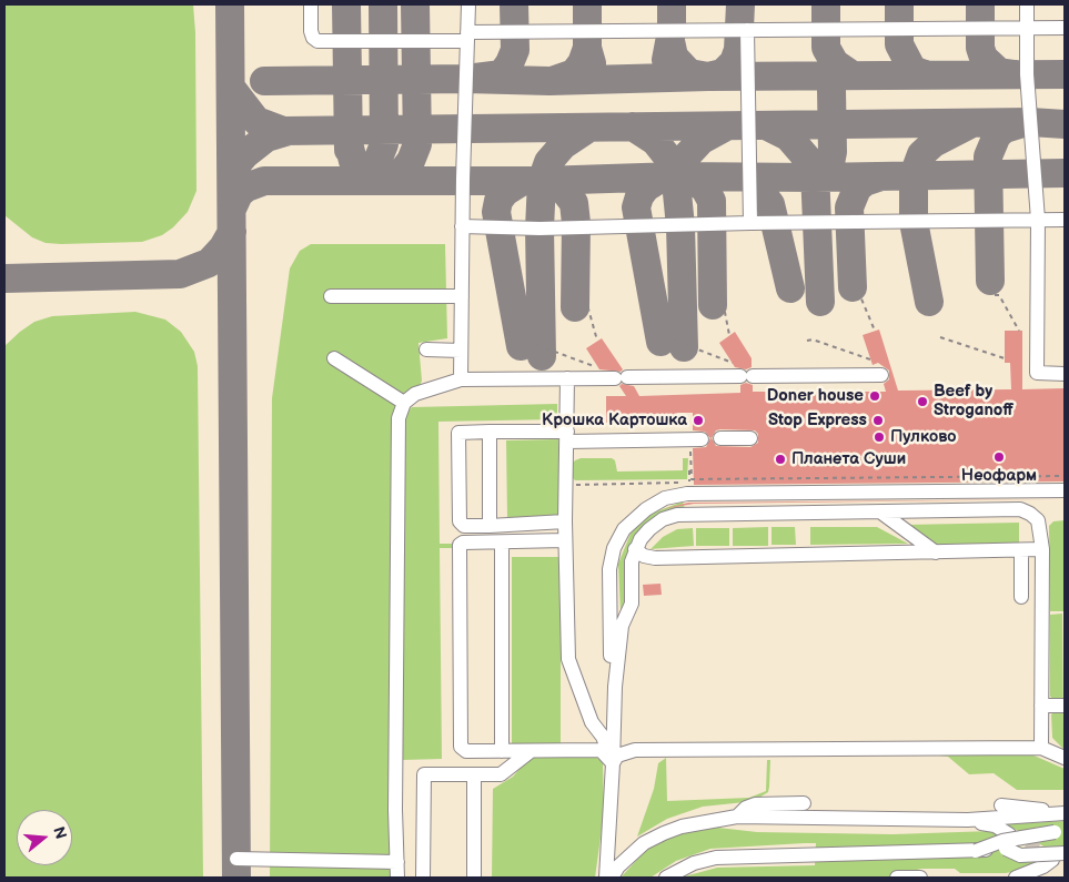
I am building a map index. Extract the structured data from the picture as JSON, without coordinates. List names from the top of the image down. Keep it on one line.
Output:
{"places":["Doner house","Beef by Stroganoff","Крошка Картошка","Stop Express","Пулково","Неофарм","Планета Суши"],"north":"right"}
